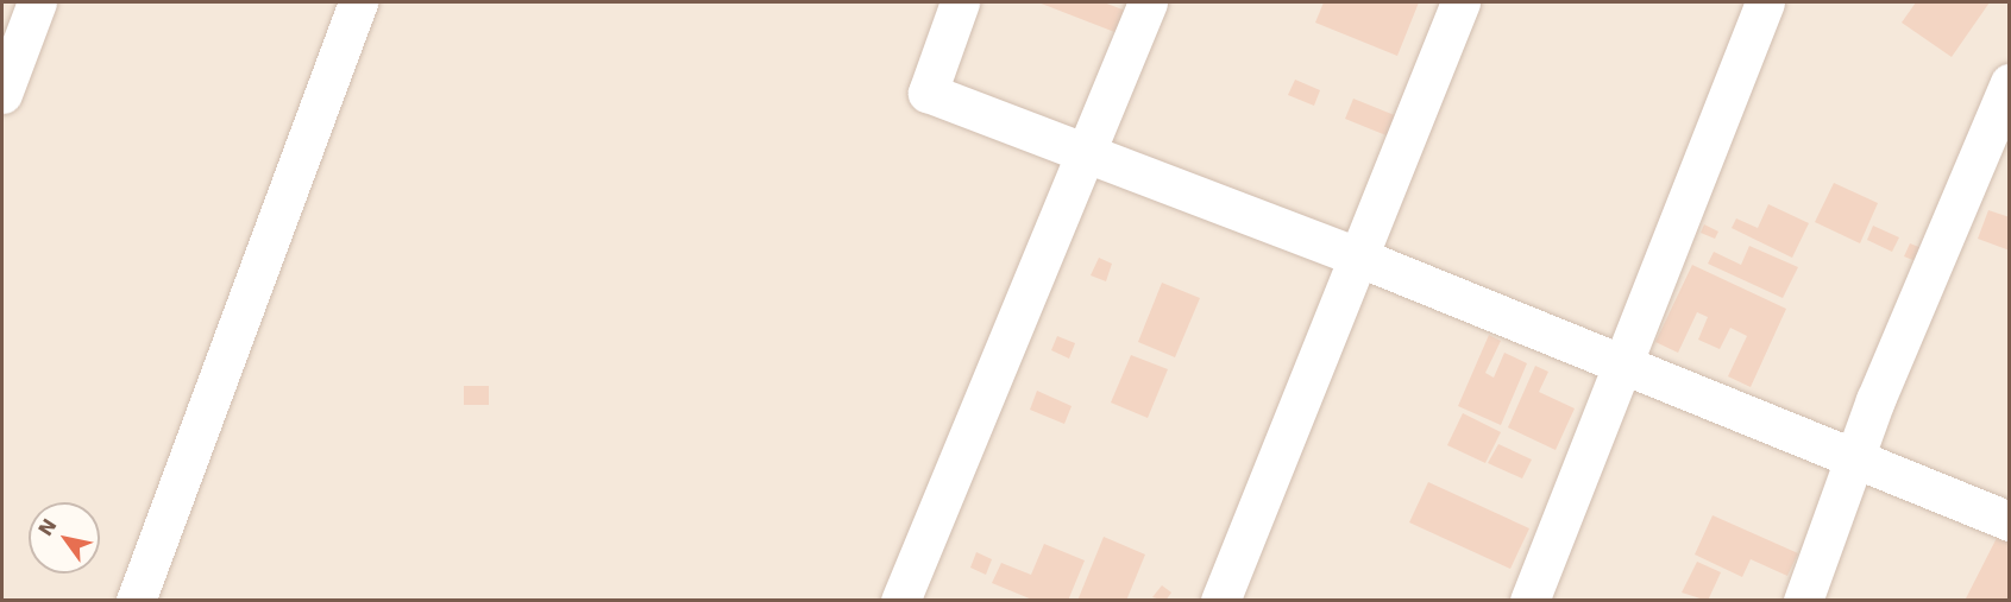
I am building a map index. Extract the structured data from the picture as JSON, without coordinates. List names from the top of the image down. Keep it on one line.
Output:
{"north":"top left"}
